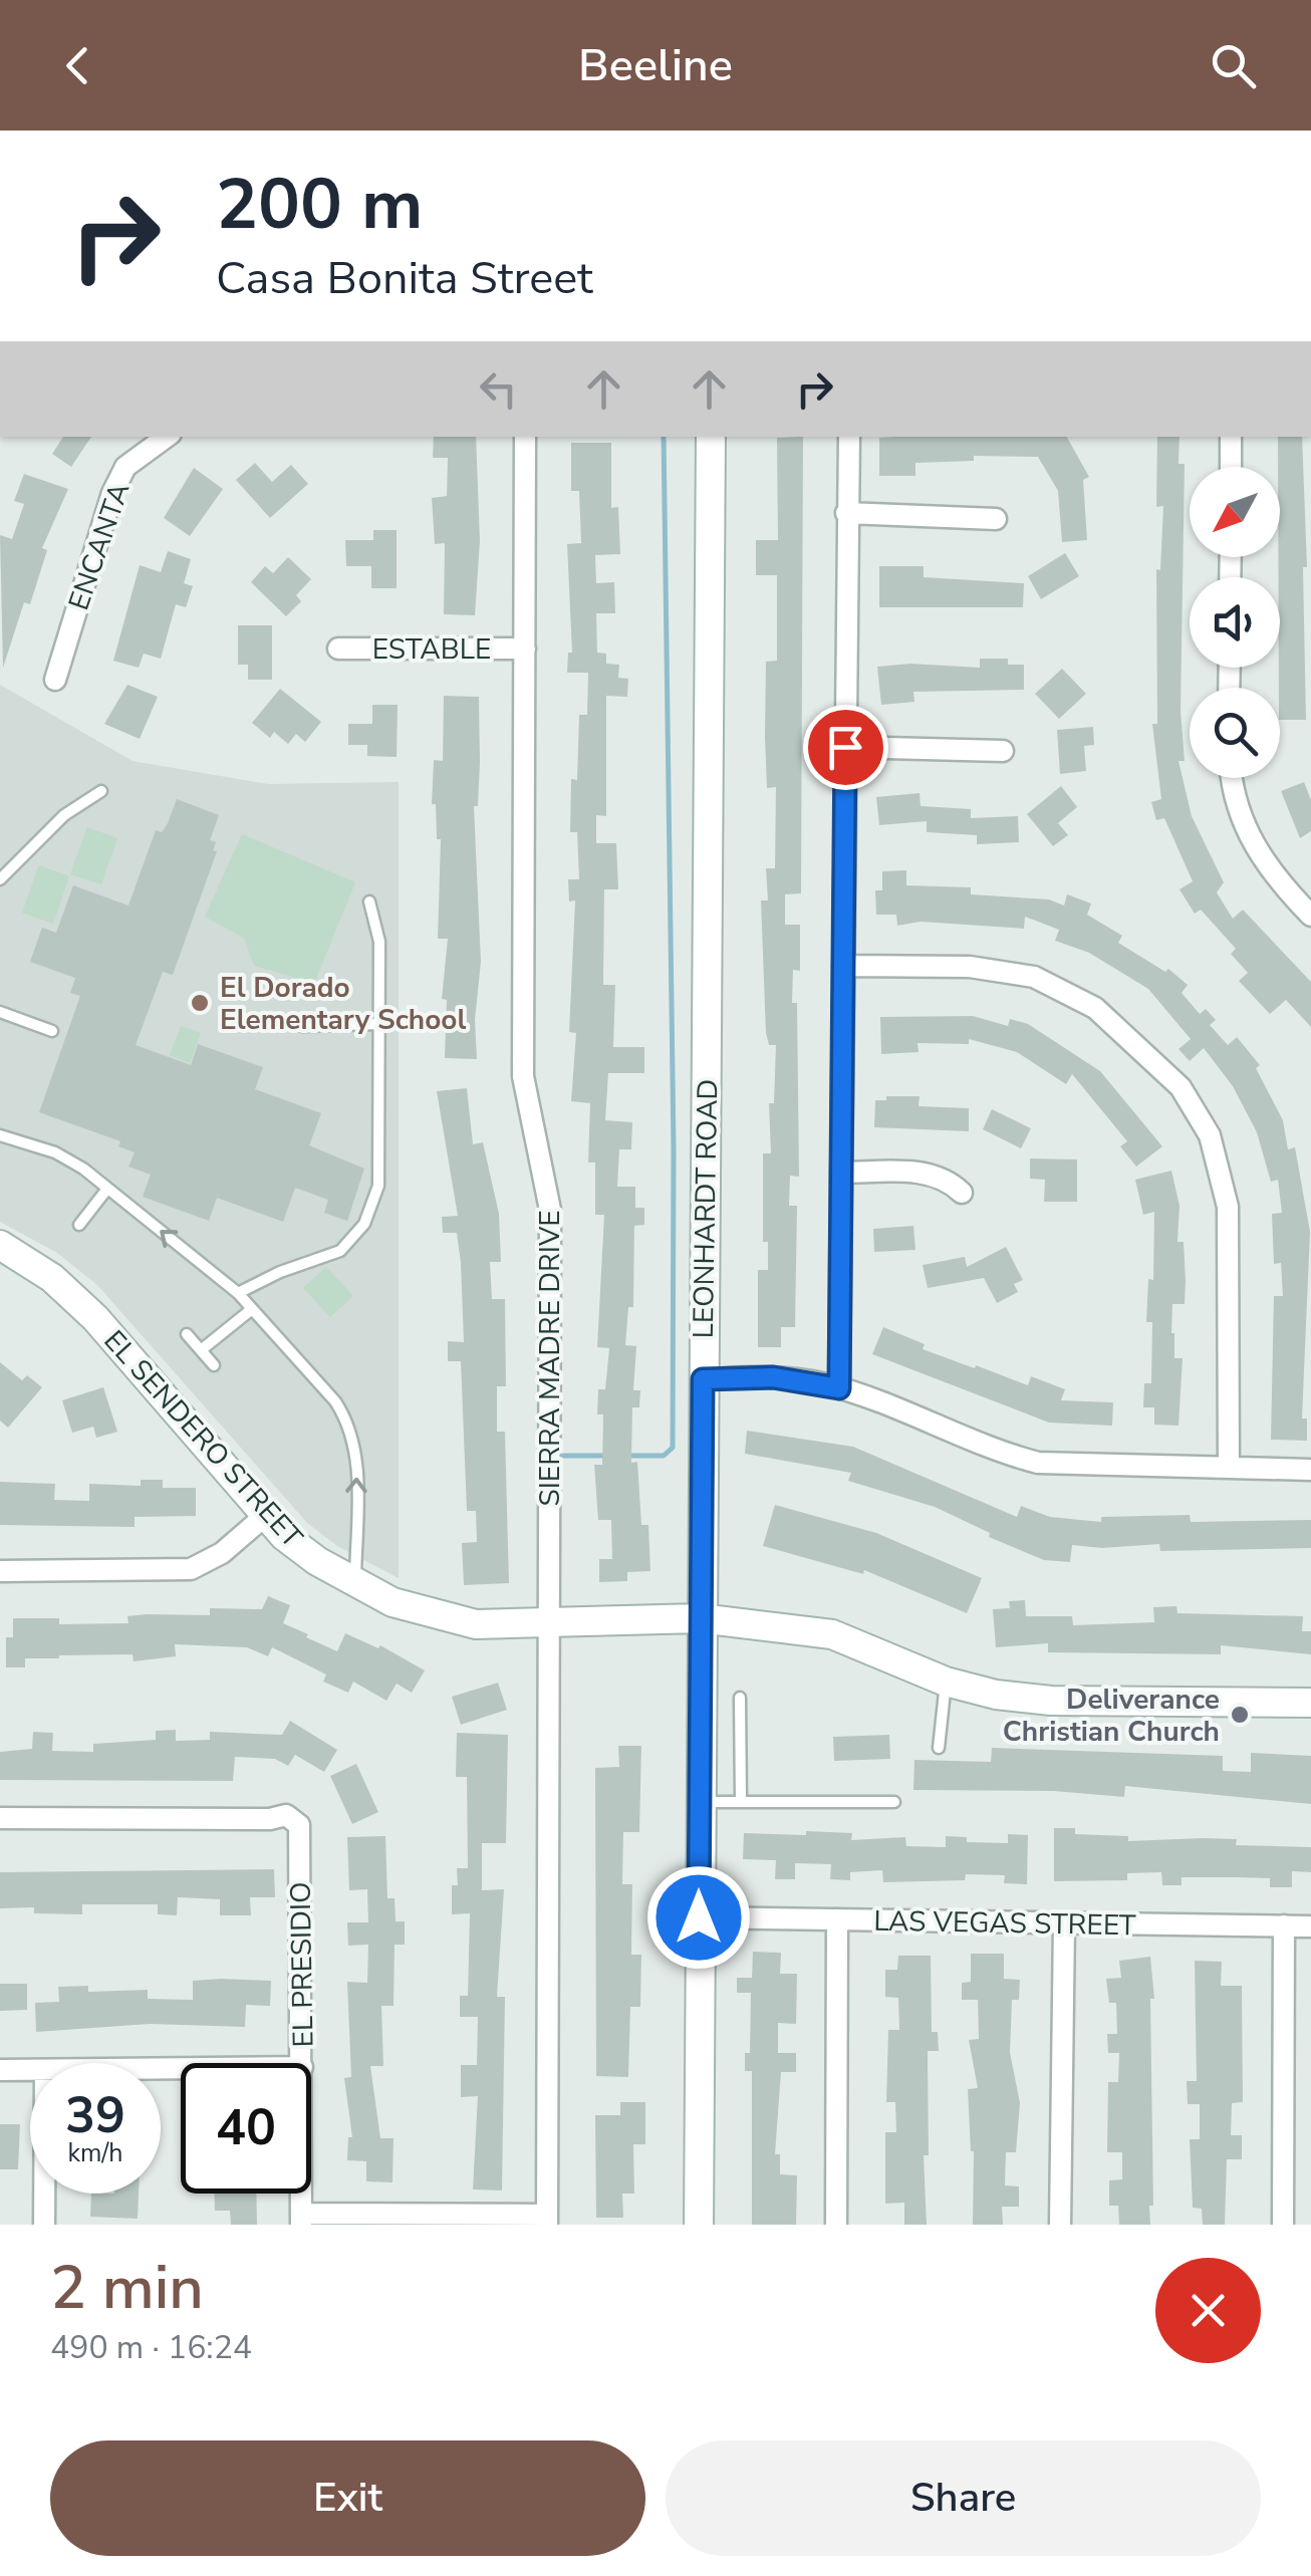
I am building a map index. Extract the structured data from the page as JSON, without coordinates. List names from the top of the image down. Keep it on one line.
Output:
{"streets":{"street":["ENCANTA","ESTABLE","LEONHARDT ROAD","SIERRA MADRE DRIVE","EL SENDERO STREET","LAS VEGAS STREET","EL PRESIDIO"]},"crossings":[["ESTABLE","SIERRA MADRE DRIVE"],["LEONHARDT ROAD","EL SENDERO STREET"],["LEONHARDT ROAD","LAS VEGAS STREET"],["SIERRA MADRE DRIVE","EL SENDERO STREET"]],"places":["El Dorado Elementary School","Deliverance Christian Church"],"north":"bottom left","page":{"header":"Beeline","turn":["200 m","Casa Bonita Street"],"speed":"39 km/h","limit":"40","heading":["2 min","490 m · 16:24"],"buttons":["Exit","Share"]}}
